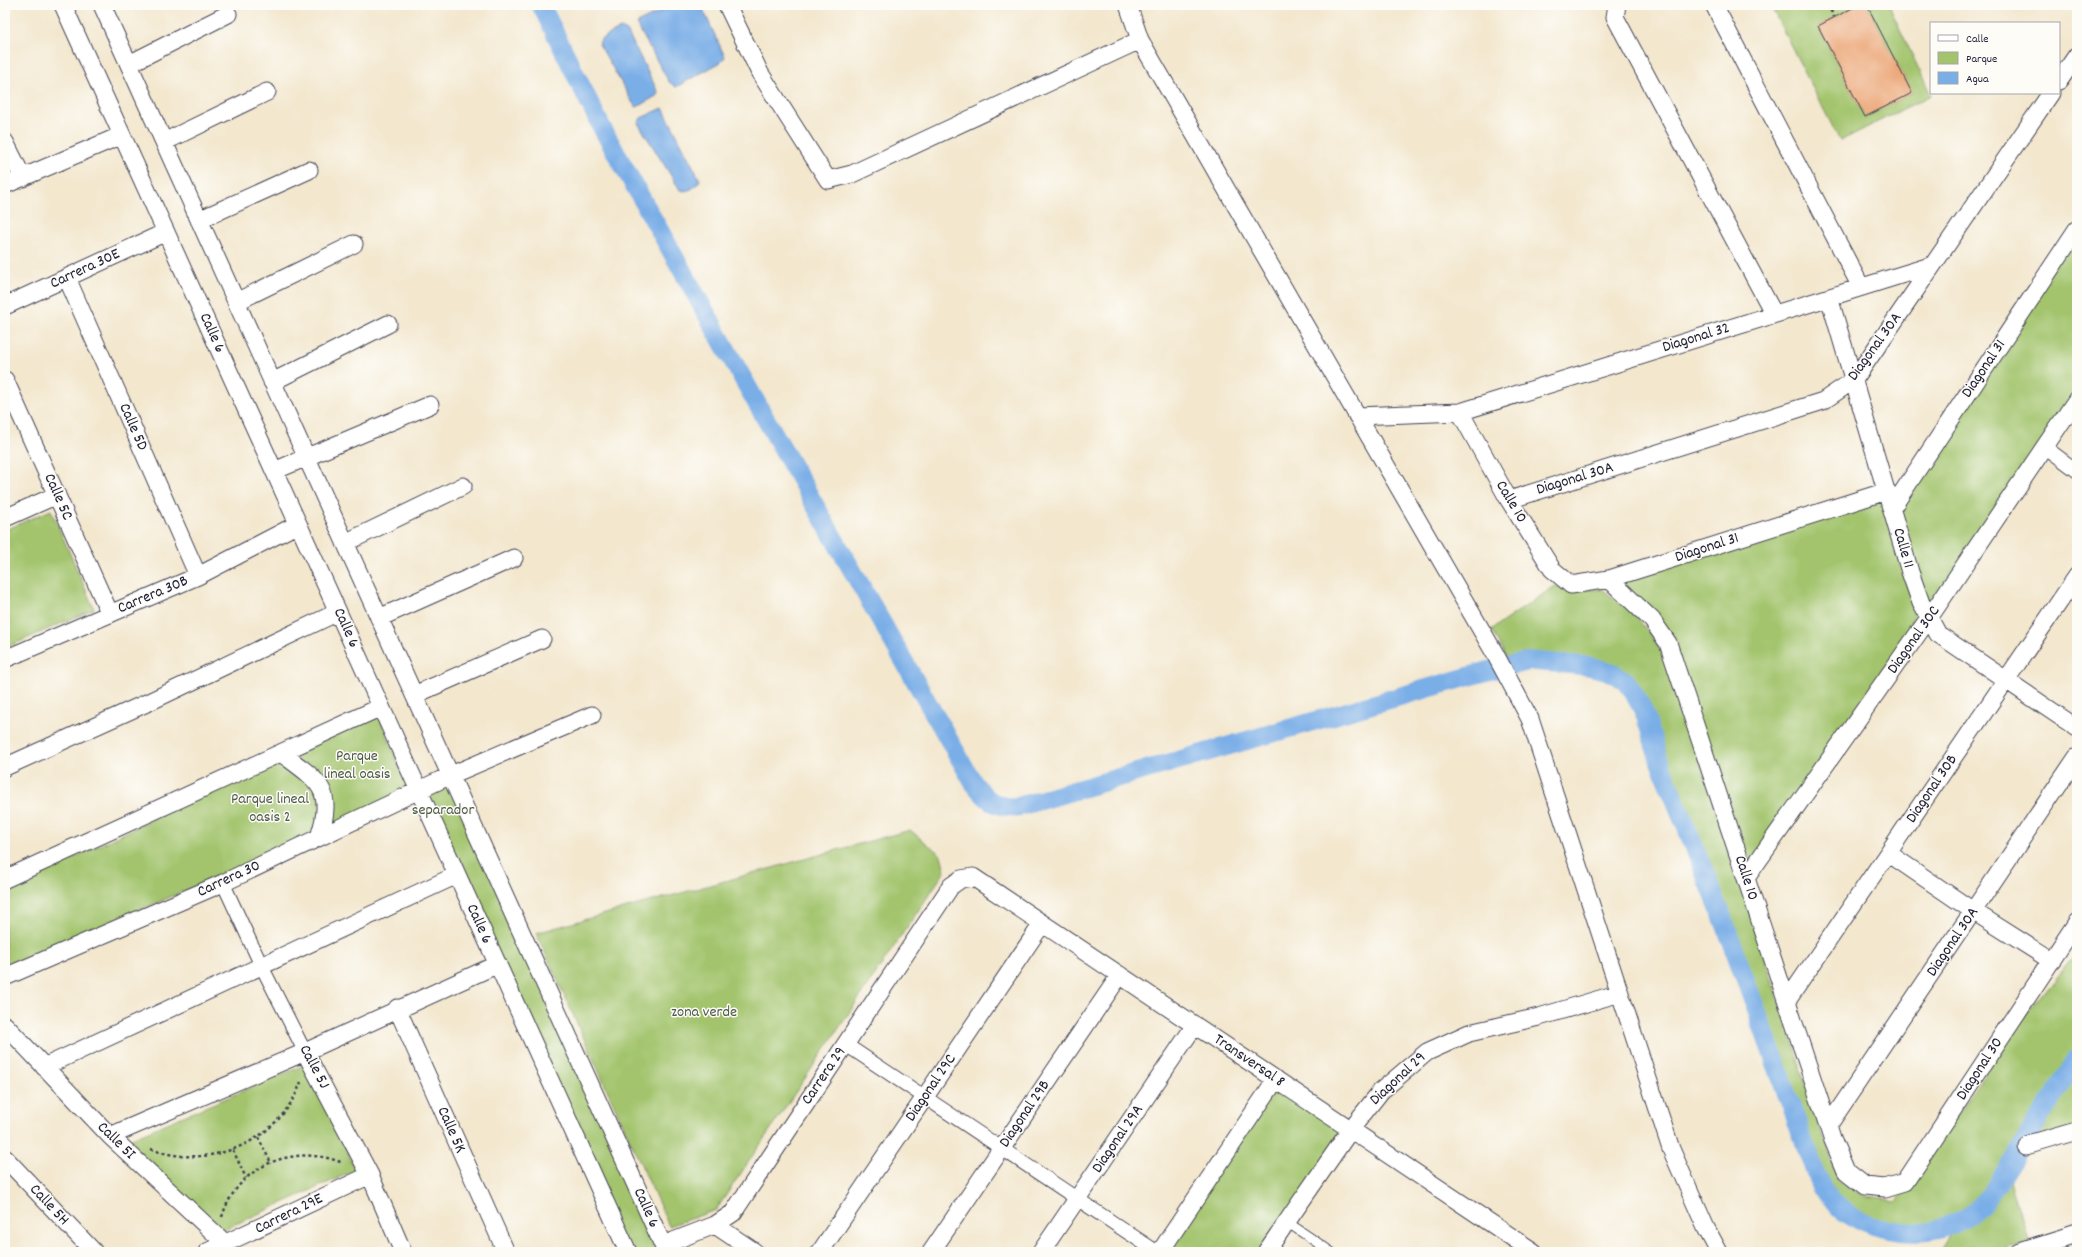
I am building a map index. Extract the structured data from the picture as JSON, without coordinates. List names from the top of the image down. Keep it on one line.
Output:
{"streets":{"street":["Carrera 30E","Calle 6","Diagonal 32","Diagonal 30A","Diagonal 31","Calle 5D","Calle 5C","Calle 10","Calle 11","Carrera 30B","Diagonal 30C","Diagonal 30B","Carrera 30","Transversal 8","Calle 5J","Diagonal 30","Carrera 29","Diagonal 29","Diagonal 29C","Diagonal 29B","Calle 5K","Diagonal 29A","Calle 5I","Calle 5H","Carrera 29E"]},"crossings":[["Carrera 30E","Calle 6"],["Carrera 30E","Calle 5D"],["Calle 6","Carrera 30B"],["Calle 6","Carrera 30"],["Calle 6","Carrera 29"],["Diagonal 32","Diagonal 30A"],["Diagonal 32","Calle 10"],["Diagonal 32","Calle 11"],["Diagonal 30A","Calle 10"],["Diagonal 30A","Calle 11"],["Diagonal 31","Calle 10"],["Diagonal 31","Calle 11"],["Calle 5D","Carrera 30B"],["Calle 5C","Carrera 30B"],["Calle 10","Diagonal 30C"],["Calle 10","Diagonal 30B"],["Calle 10","Diagonal 30"],["Calle 11","Diagonal 30C"],["Calle 11","Diagonal 30B"],["Carrera 30","Calle 5J"],["Transversal 8","Carrera 29"],["Transversal 8","Diagonal 29"],["Transversal 8","Diagonal 29C"],["Transversal 8","Diagonal 29B"],["Transversal 8","Diagonal 29A"],["Calle 5J","Carrera 29E"],["Calle 5I","Carrera 29E"]],"parks":["Parque lineal oasis","Parque lineal oasis 2","separador","zona verde"],"legend":["Calle","Parque","Agua"]}
